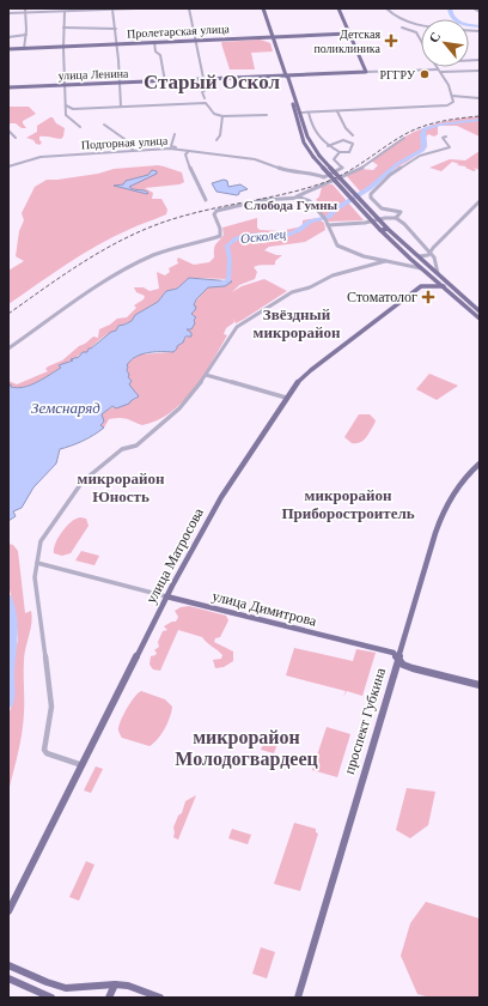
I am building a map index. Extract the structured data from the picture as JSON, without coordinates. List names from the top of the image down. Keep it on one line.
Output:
{"streets":{"main road":["Пролетарская улица","улица Ленина","улица Матросова","улица Димитрова","проспект Губкина"],"street":["Подгорная улица"]},"crossings":[["улица Матросова","улица Димитрова"],["улица Димитрова","проспект Губкина"]],"districts":["Старый Оскол","Слобода Гумны","Звёздный микрорайон","микрорайон Юность","микрорайон Приборостроитель","микрорайон Молодогвардеец"],"water":["Осколец","Земснаряд"],"places":{"health":["Детская поликлиника","Стоматолог"],"other":["РГГРУ"]},"north":"top left"}
